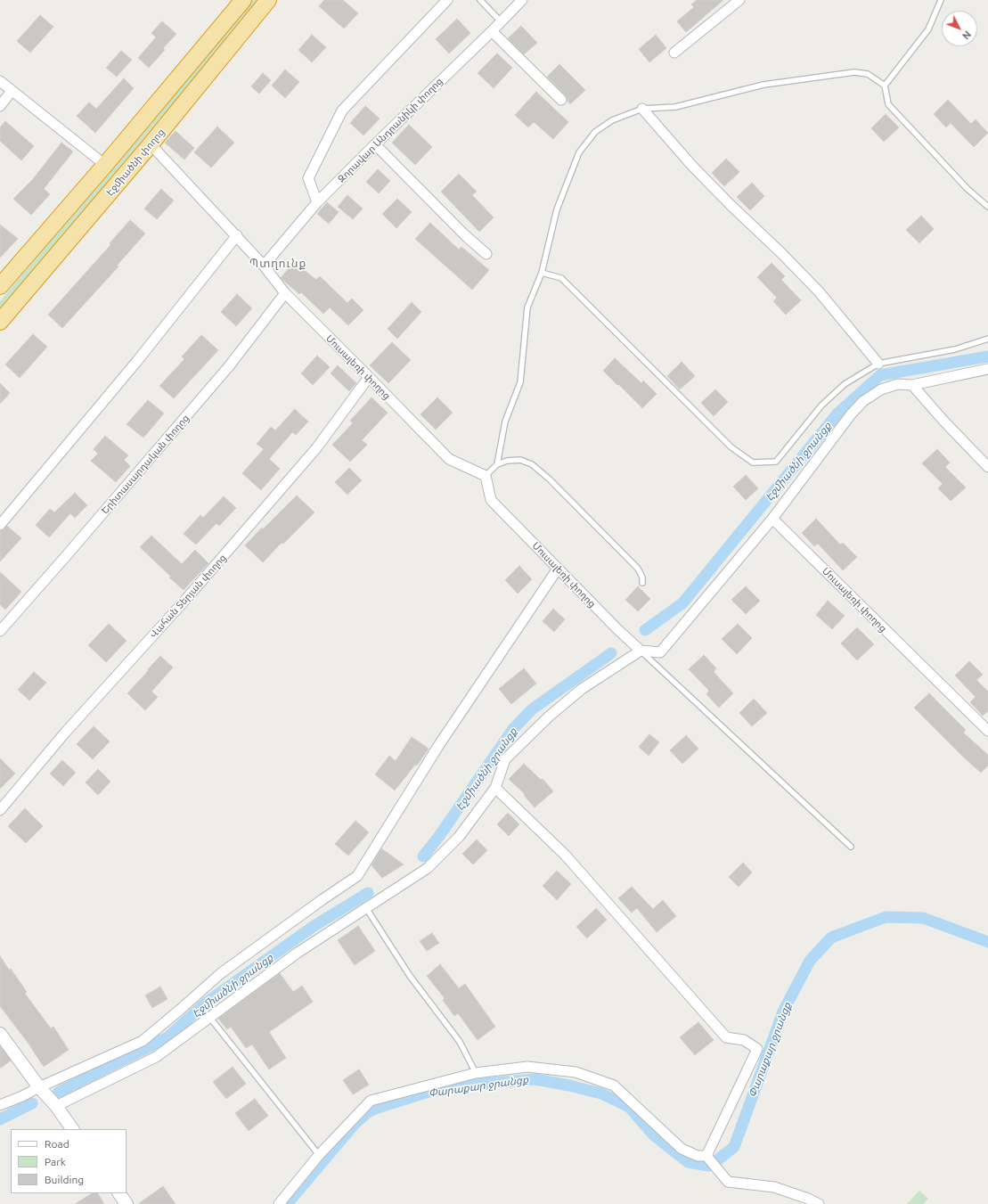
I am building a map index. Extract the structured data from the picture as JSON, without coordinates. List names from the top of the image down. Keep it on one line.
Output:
{"streets":{"highway":["Էջմիածնի փողոց"],"street":["Զորավար Անդրանիկի փողոց","Մուսալեռի փողոց","Երիտասարդական փողոց","Վահան Տերյան փողոց"]},"crossings":[["Զորավար Անդրանիկի փողոց","Մուսալեռի փողոց"],["Էջմիածնի փողոց","Մուսալեռի փողոց"],["Մուսալեռի փողոց","Երիտասարդական փողոց"],["Մուսալեռի փողոց","Վահան Տերյան փողոց"]],"districts":["Պտղունք"],"water":["Էջմիածնի ջրանցք","Փարաքար ջրանցք"],"legend":["Road","Park","Building"],"north":"bottom right"}
